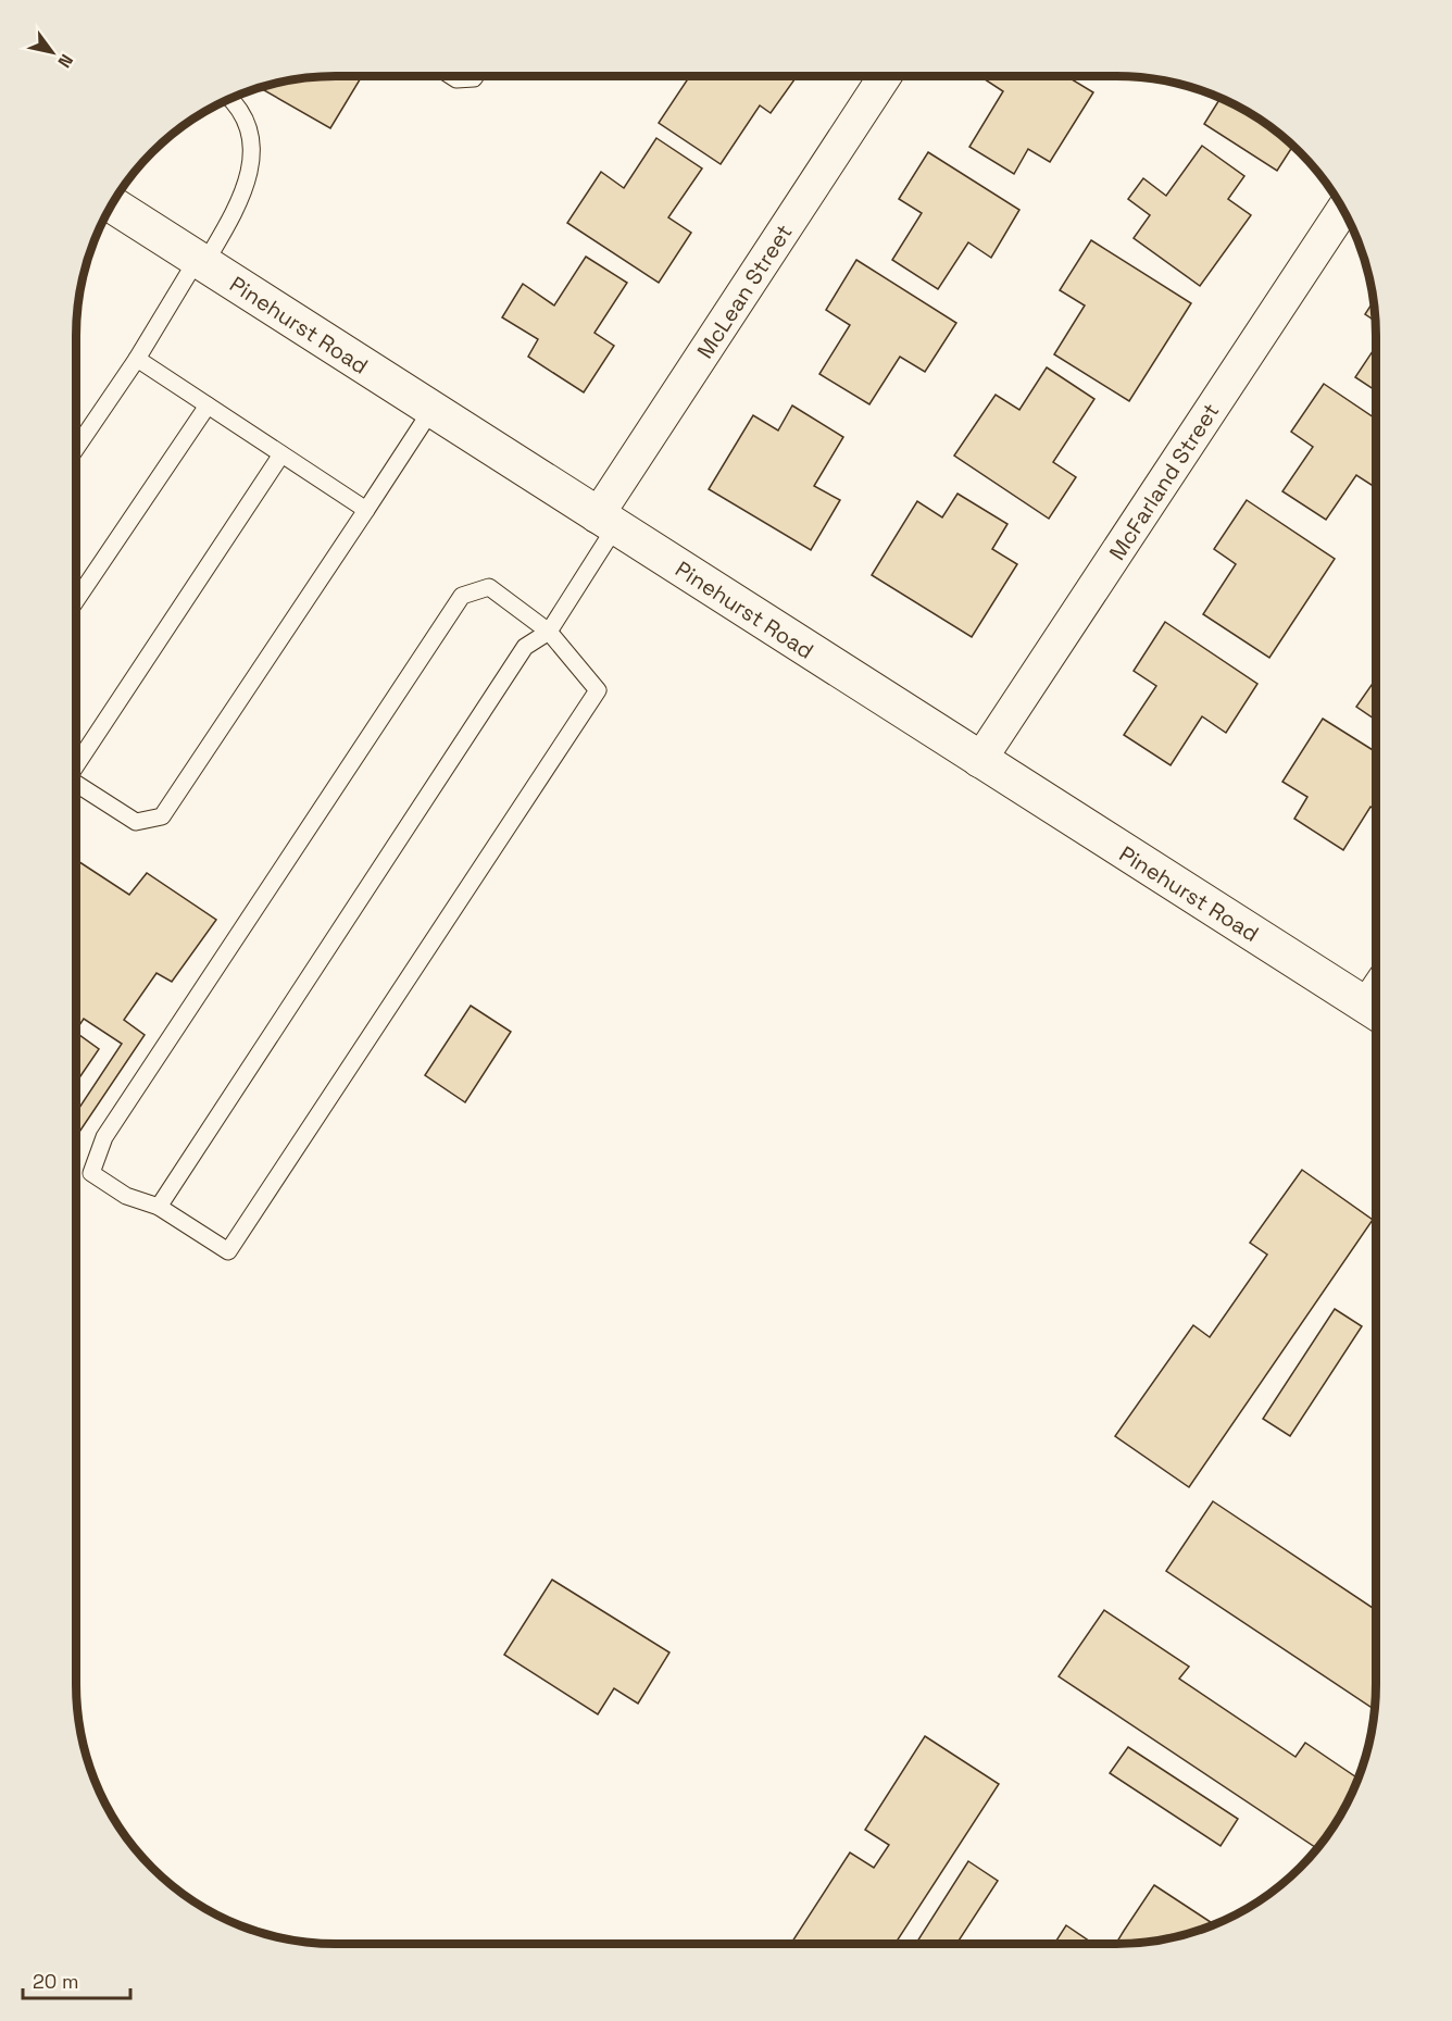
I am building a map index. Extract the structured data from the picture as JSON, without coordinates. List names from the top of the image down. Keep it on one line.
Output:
{"streets":{"street":["McLean Street","Pinehurst Road","McFarland Street"]},"crossings":[["McLean Street","Pinehurst Road"],["Pinehurst Road","McFarland Street"]],"scale_bar":"20 m","north":"bottom right"}
